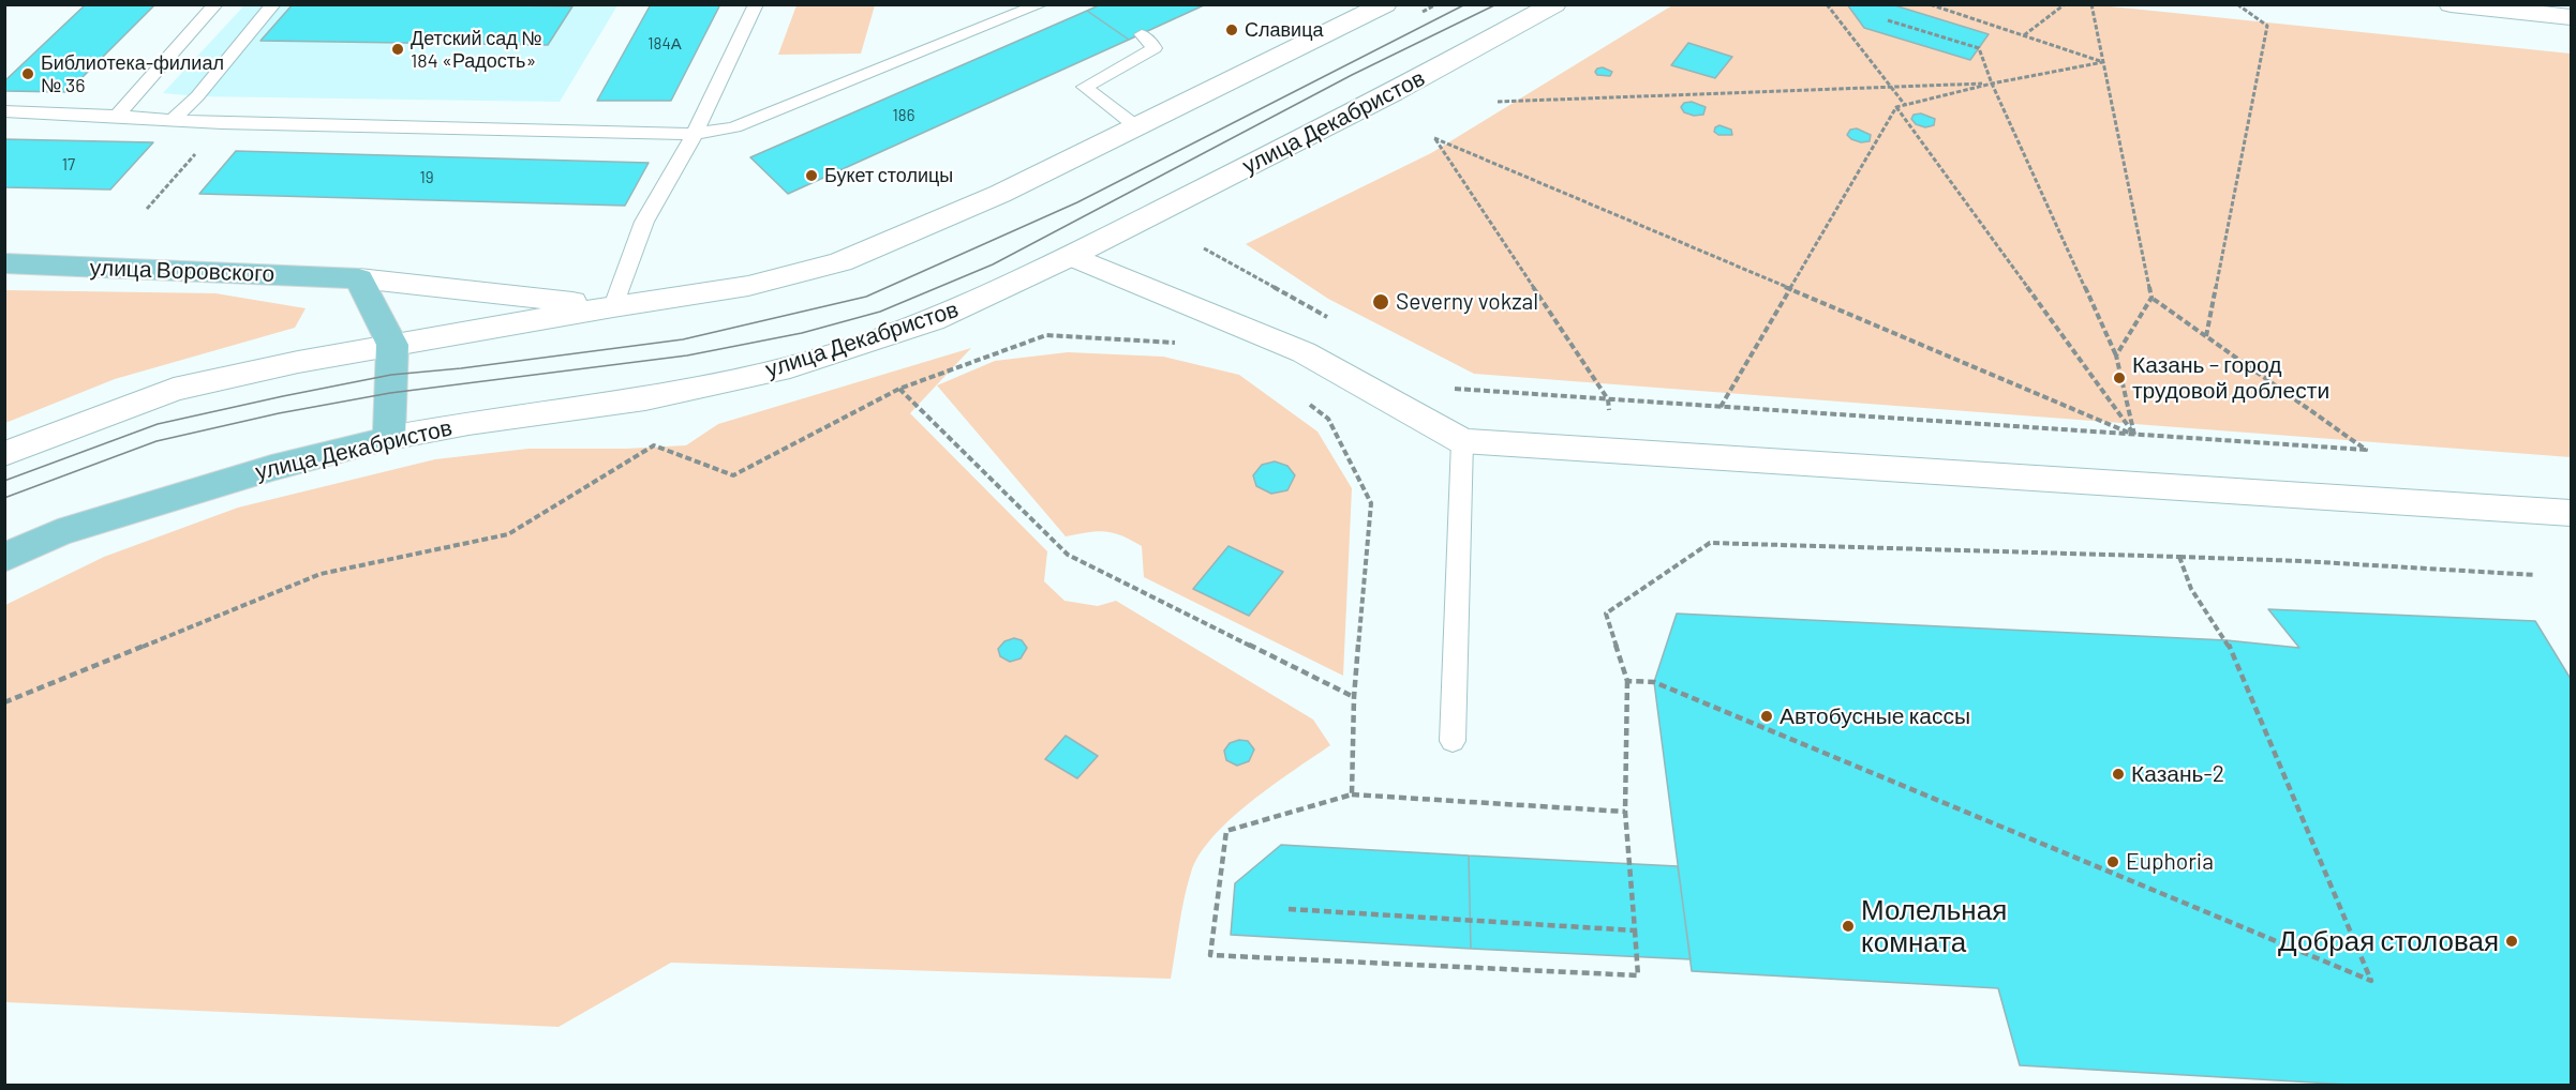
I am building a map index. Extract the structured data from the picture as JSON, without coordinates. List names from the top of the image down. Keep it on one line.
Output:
{"streets":{"main road":["улица Декабристов","улица Воровского"]},"places":["Славица","Детский сад № 184 «Радость»","Библиотека-филиал № 36","Букет столицы","Severny vokzal","Казань – город трудовой доблести","Автобусные кассы","Казань-2","Euphoria","Молельная комната","Добрая столовая"],"house_numbers":["184А","186","17","19"]}
